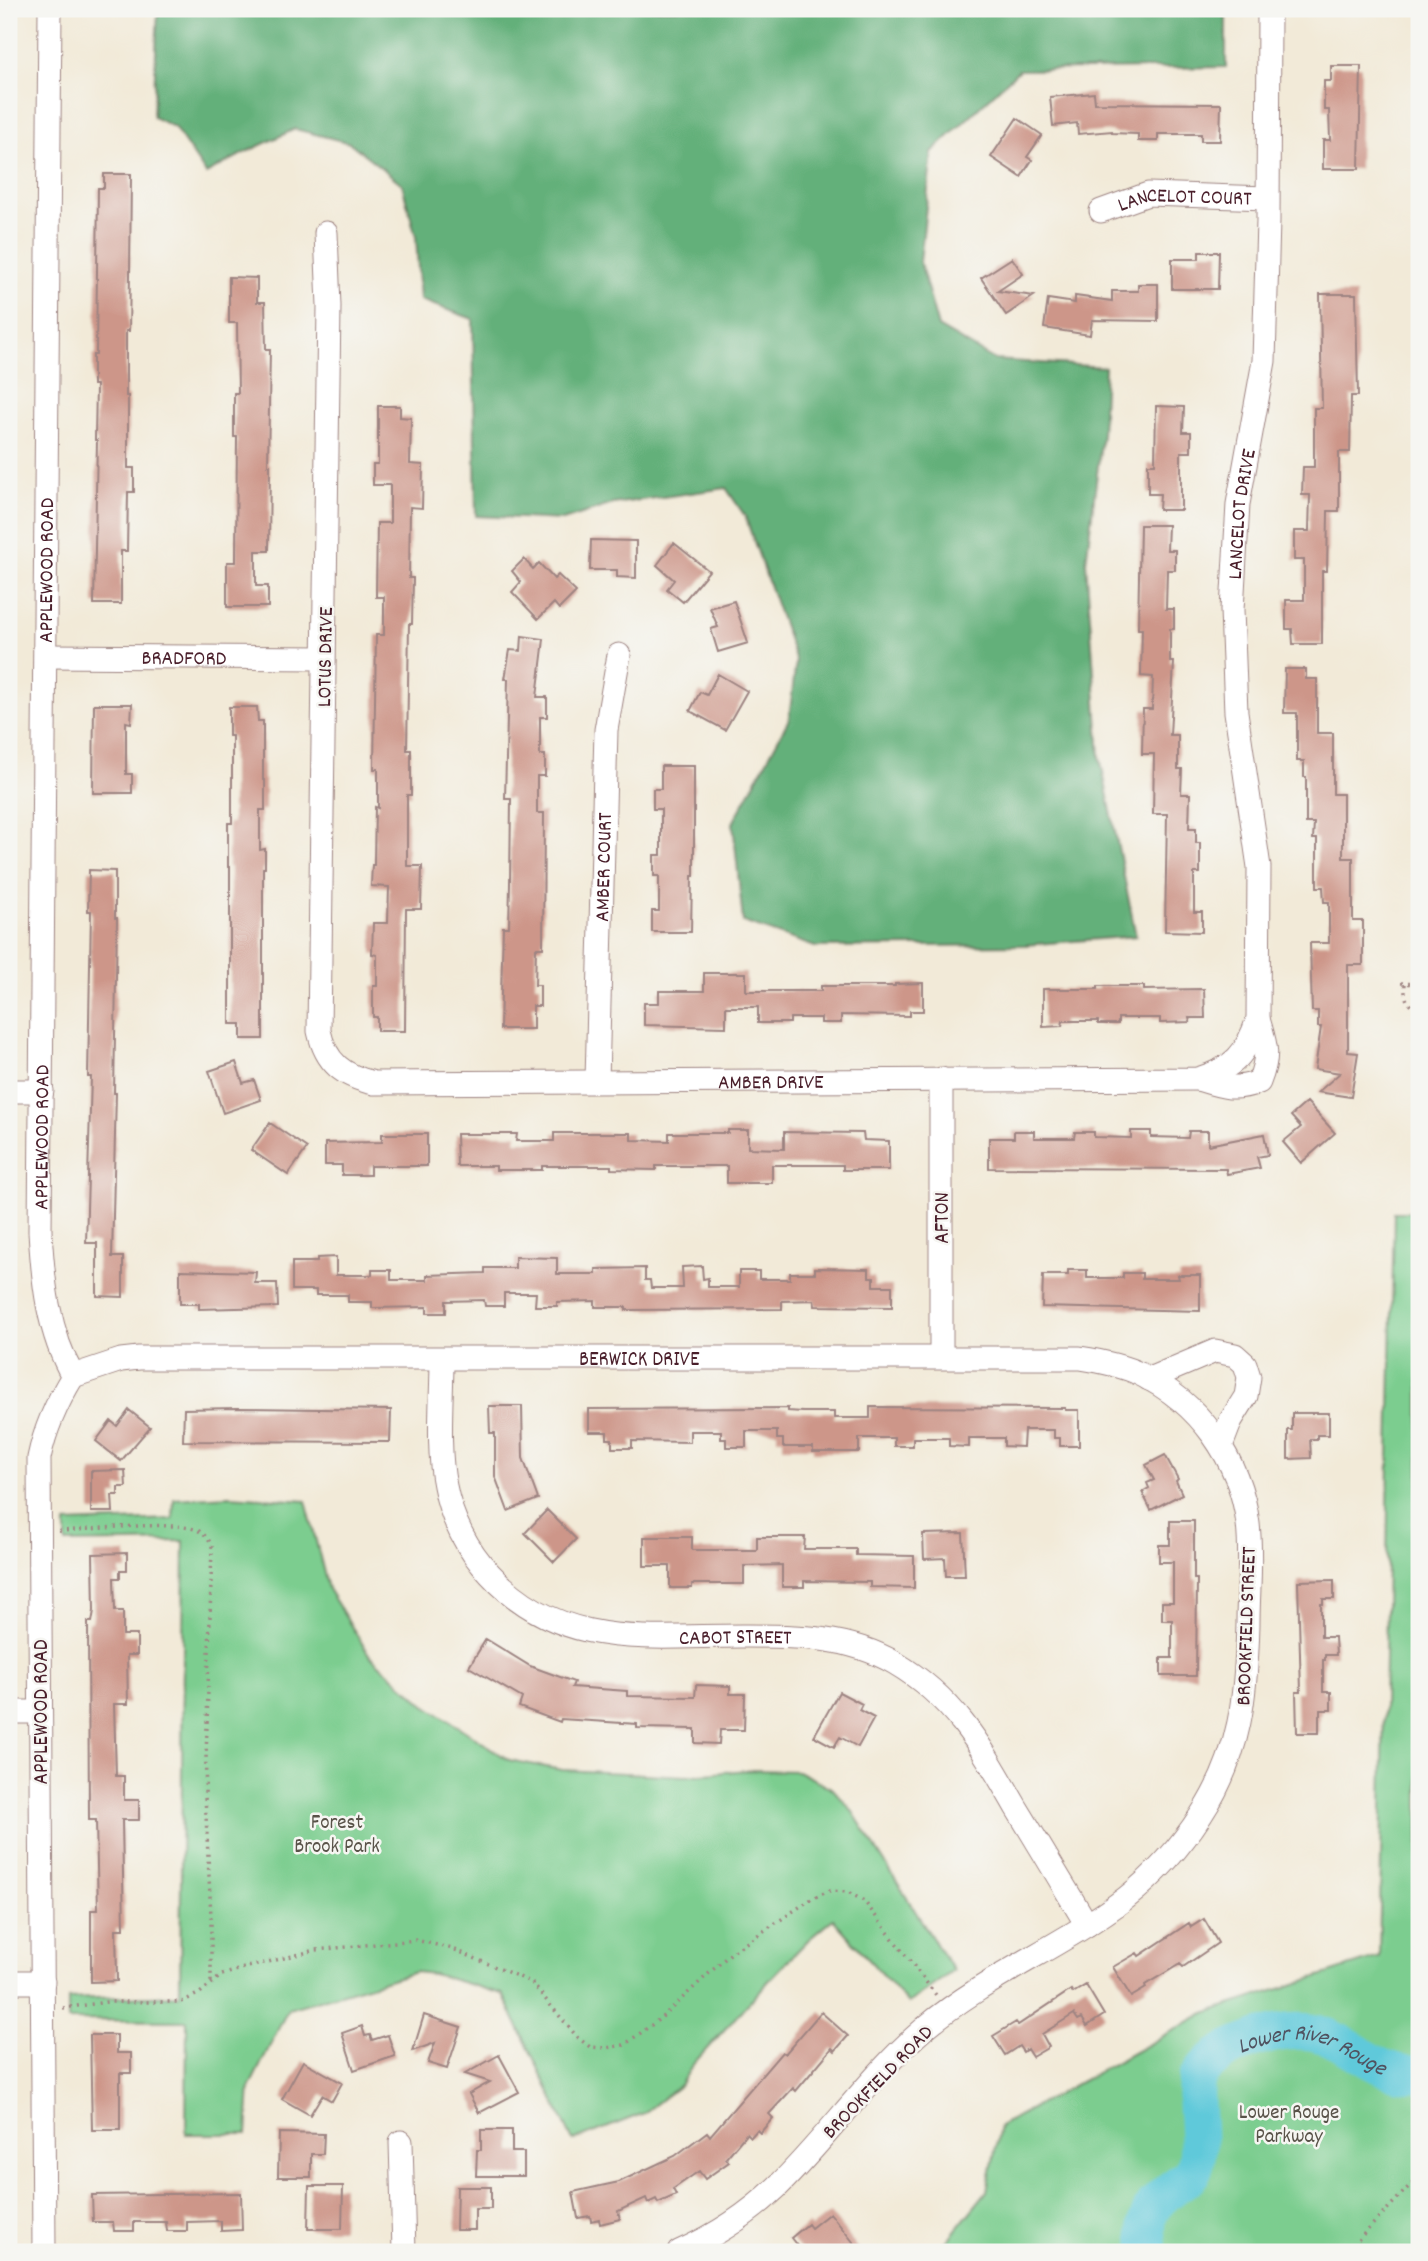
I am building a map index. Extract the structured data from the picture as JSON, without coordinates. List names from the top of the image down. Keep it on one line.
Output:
{"streets":{"street":["LANCELOT COURT","LANCELOT DRIVE","APPLEWOOD ROAD","BRADFORD","LOTUS DRIVE","AMBER COURT","AMBER DRIVE","AFTON","BERWICK DRIVE","BROOKFIELD STREET","CABOT STREET","BROOKFIELD ROAD"]},"crossings":[["LANCELOT COURT","LANCELOT DRIVE"],["LANCELOT DRIVE","AMBER DRIVE"],["APPLEWOOD ROAD","BRADFORD"],["APPLEWOOD ROAD","BERWICK DRIVE"],["BRADFORD","LOTUS DRIVE"],["LOTUS DRIVE","AMBER DRIVE"],["AMBER COURT","AMBER DRIVE"],["AMBER DRIVE","AFTON"],["AFTON","BERWICK DRIVE"],["BERWICK DRIVE","BROOKFIELD STREET"],["BERWICK DRIVE","CABOT STREET"],["BROOKFIELD STREET","CABOT STREET"],["BROOKFIELD STREET","BROOKFIELD ROAD"],["CABOT STREET","BROOKFIELD ROAD"]],"water":["Lower River Rouge"],"parks":["Forest Brook Park","Lower Rouge Parkway"]}
